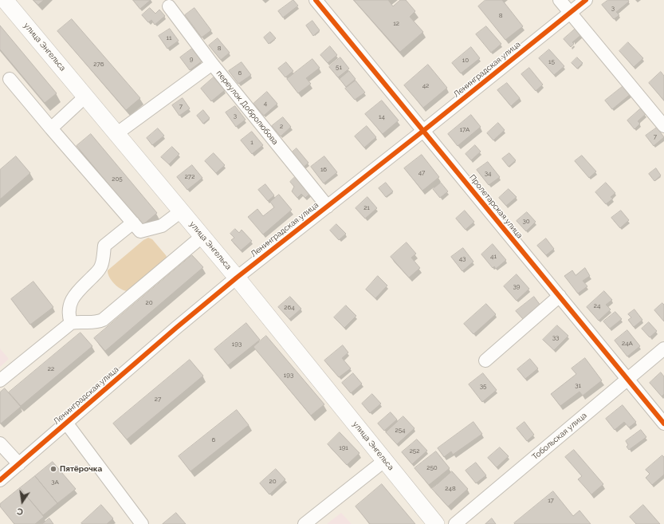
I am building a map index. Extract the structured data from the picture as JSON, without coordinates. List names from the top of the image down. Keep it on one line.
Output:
{"streets":{"main road":["улица Энгельса"],"street":["Ленинградская улица","переулок Добролюбова","Пролетарская улица","Тобольская улица"]},"crossings":[["улица Энгельса","Ленинградская улица"],["Ленинградская улица","переулок Добролюбова"],["Ленинградская улица","Пролетарская улица"],["Пролетарская улица","Тобольская улица"]],"places":["Пятёрочка"],"house_numbers":["3","8","12","11","8","9","10","15","276","51","6","42","4","7","3","14","2","17А","7","1","16","47","34","272","205","21","30","41","43","39","20","24","264","33","24А","193","22","193","31","35","27","254","6","191","252","250","20","3А","248","17"],"north":"bottom"}
